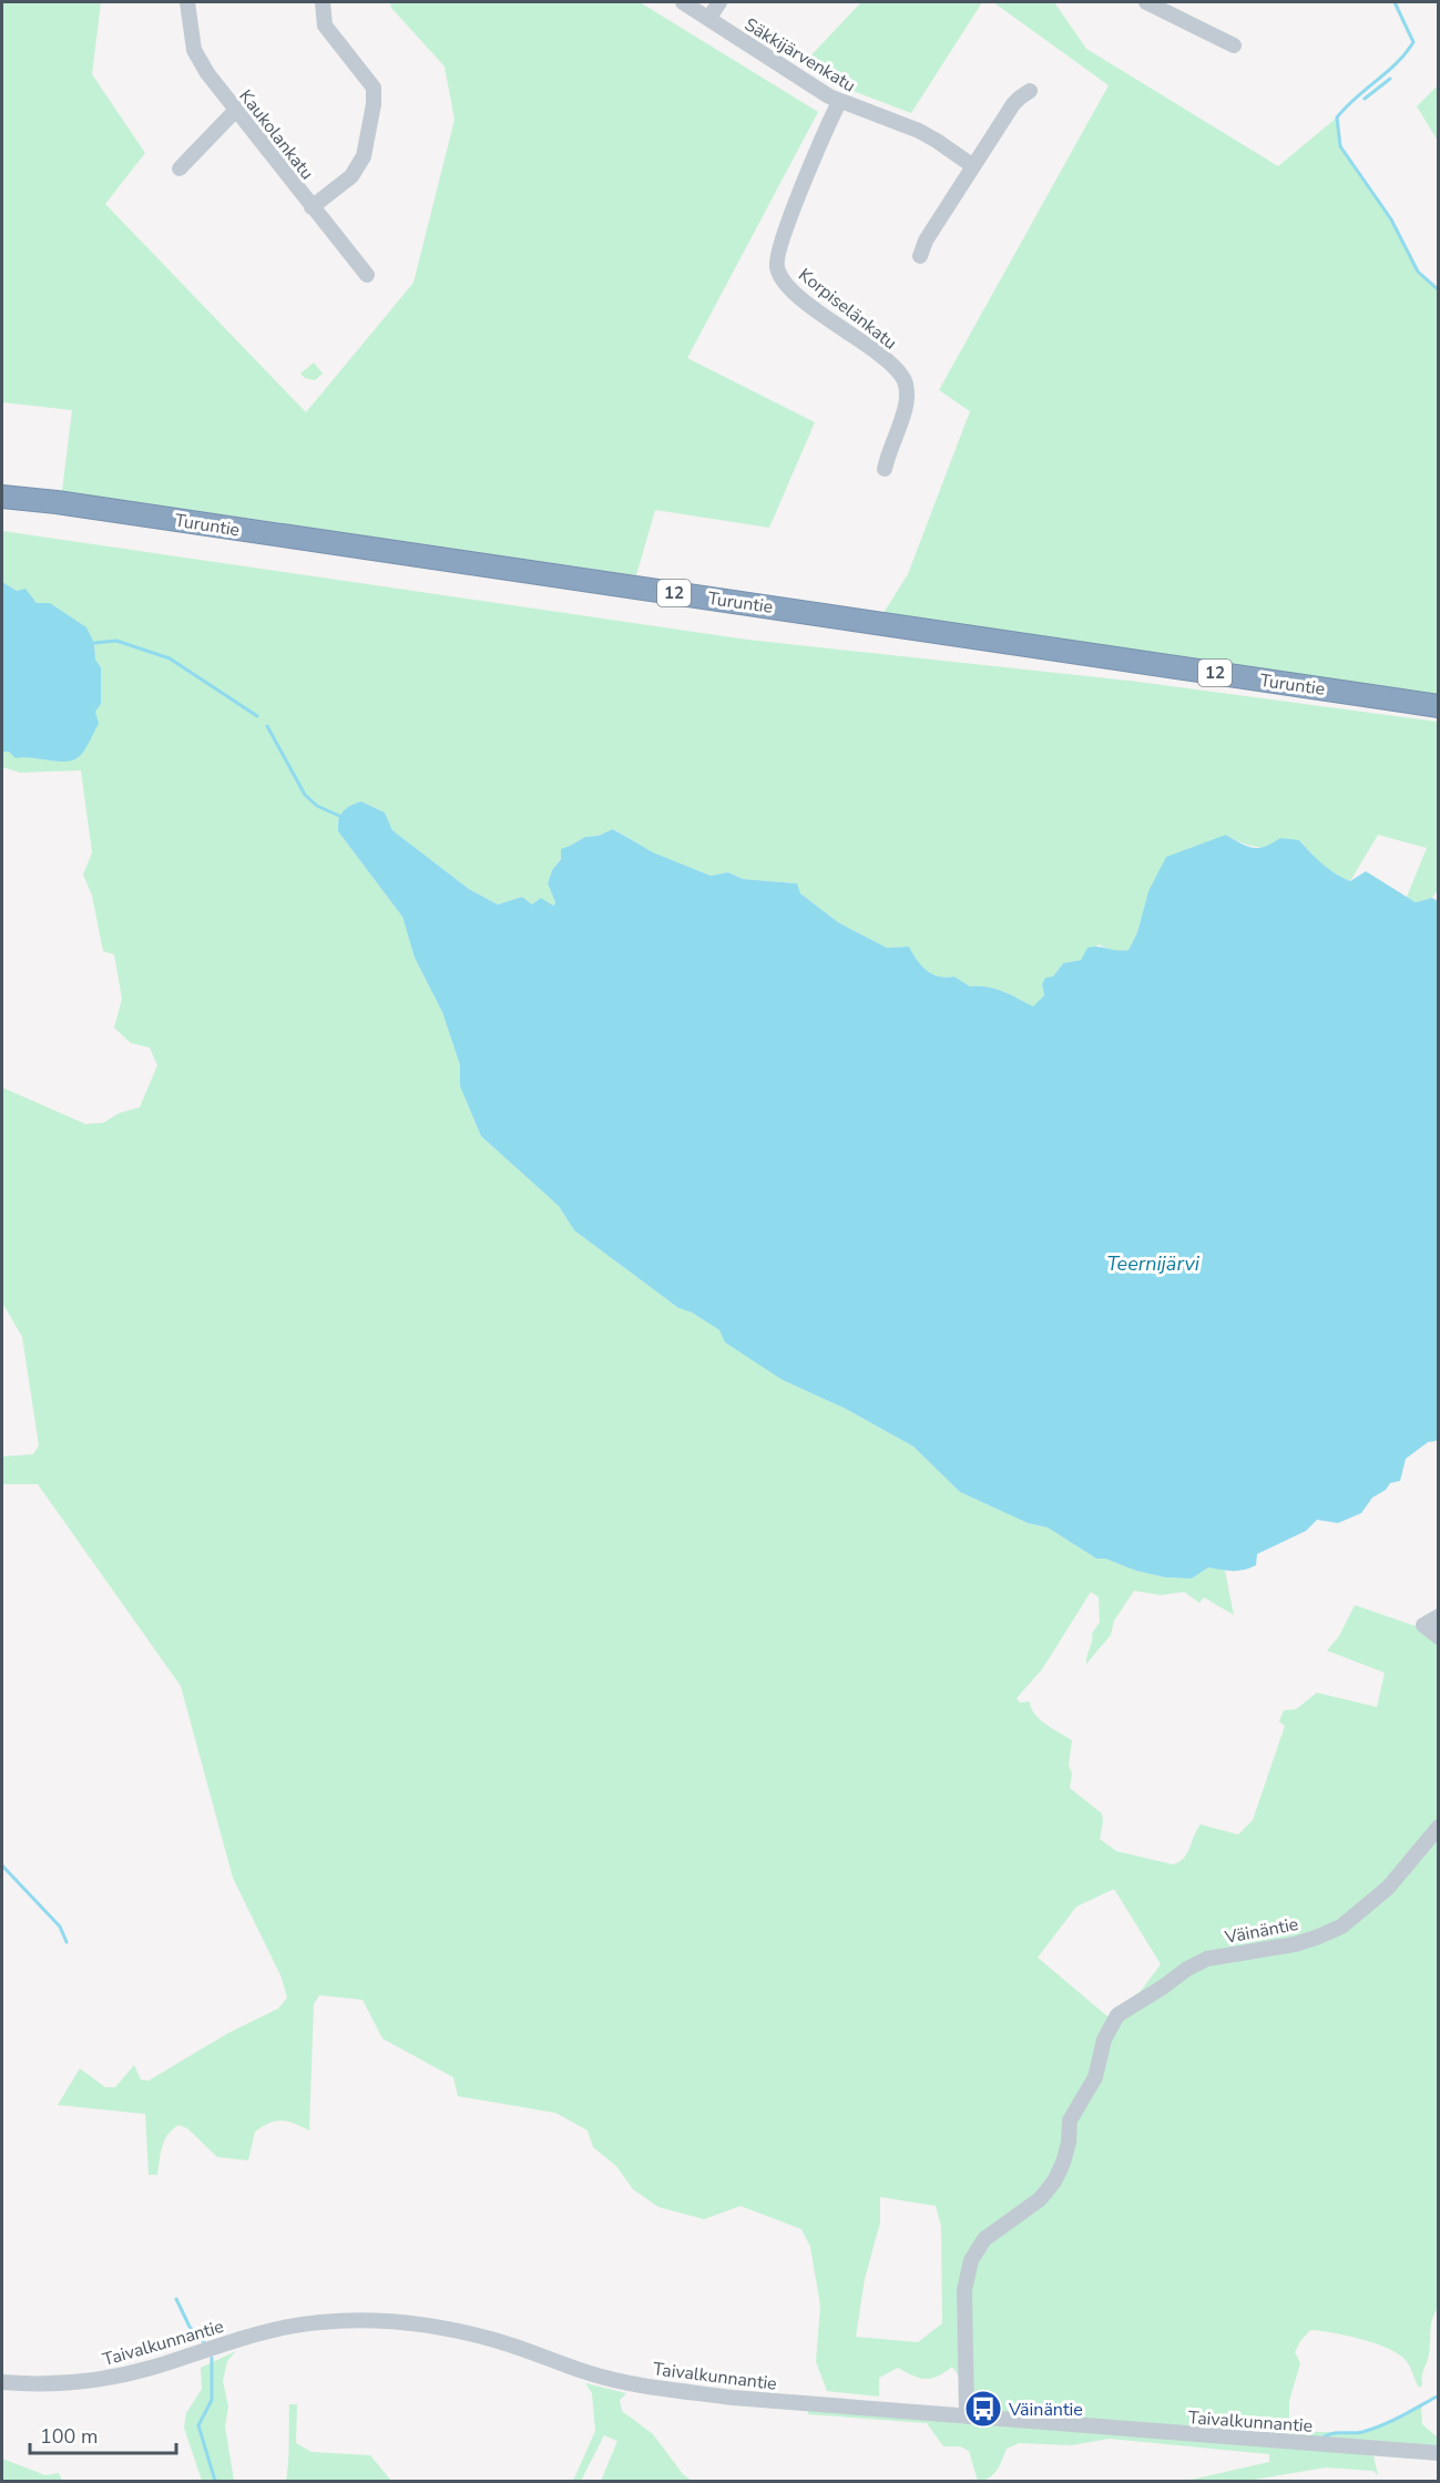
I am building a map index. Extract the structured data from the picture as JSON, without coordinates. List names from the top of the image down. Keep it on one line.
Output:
{"streets":{"highway":["Turuntie","12"],"street":["Säkkijärvenkatu","Kaukolankatu","Korpiselänkatu","Väinäntie","Taivalkunnantie"]},"crossings":[["Säkkijärvenkatu","Korpiselänkatu"],["Väinäntie","Taivalkunnantie"]],"water":["Teernijärvi"],"places":{"bus stop":["Väinäntie"]},"scale_bar":"100 m"}
